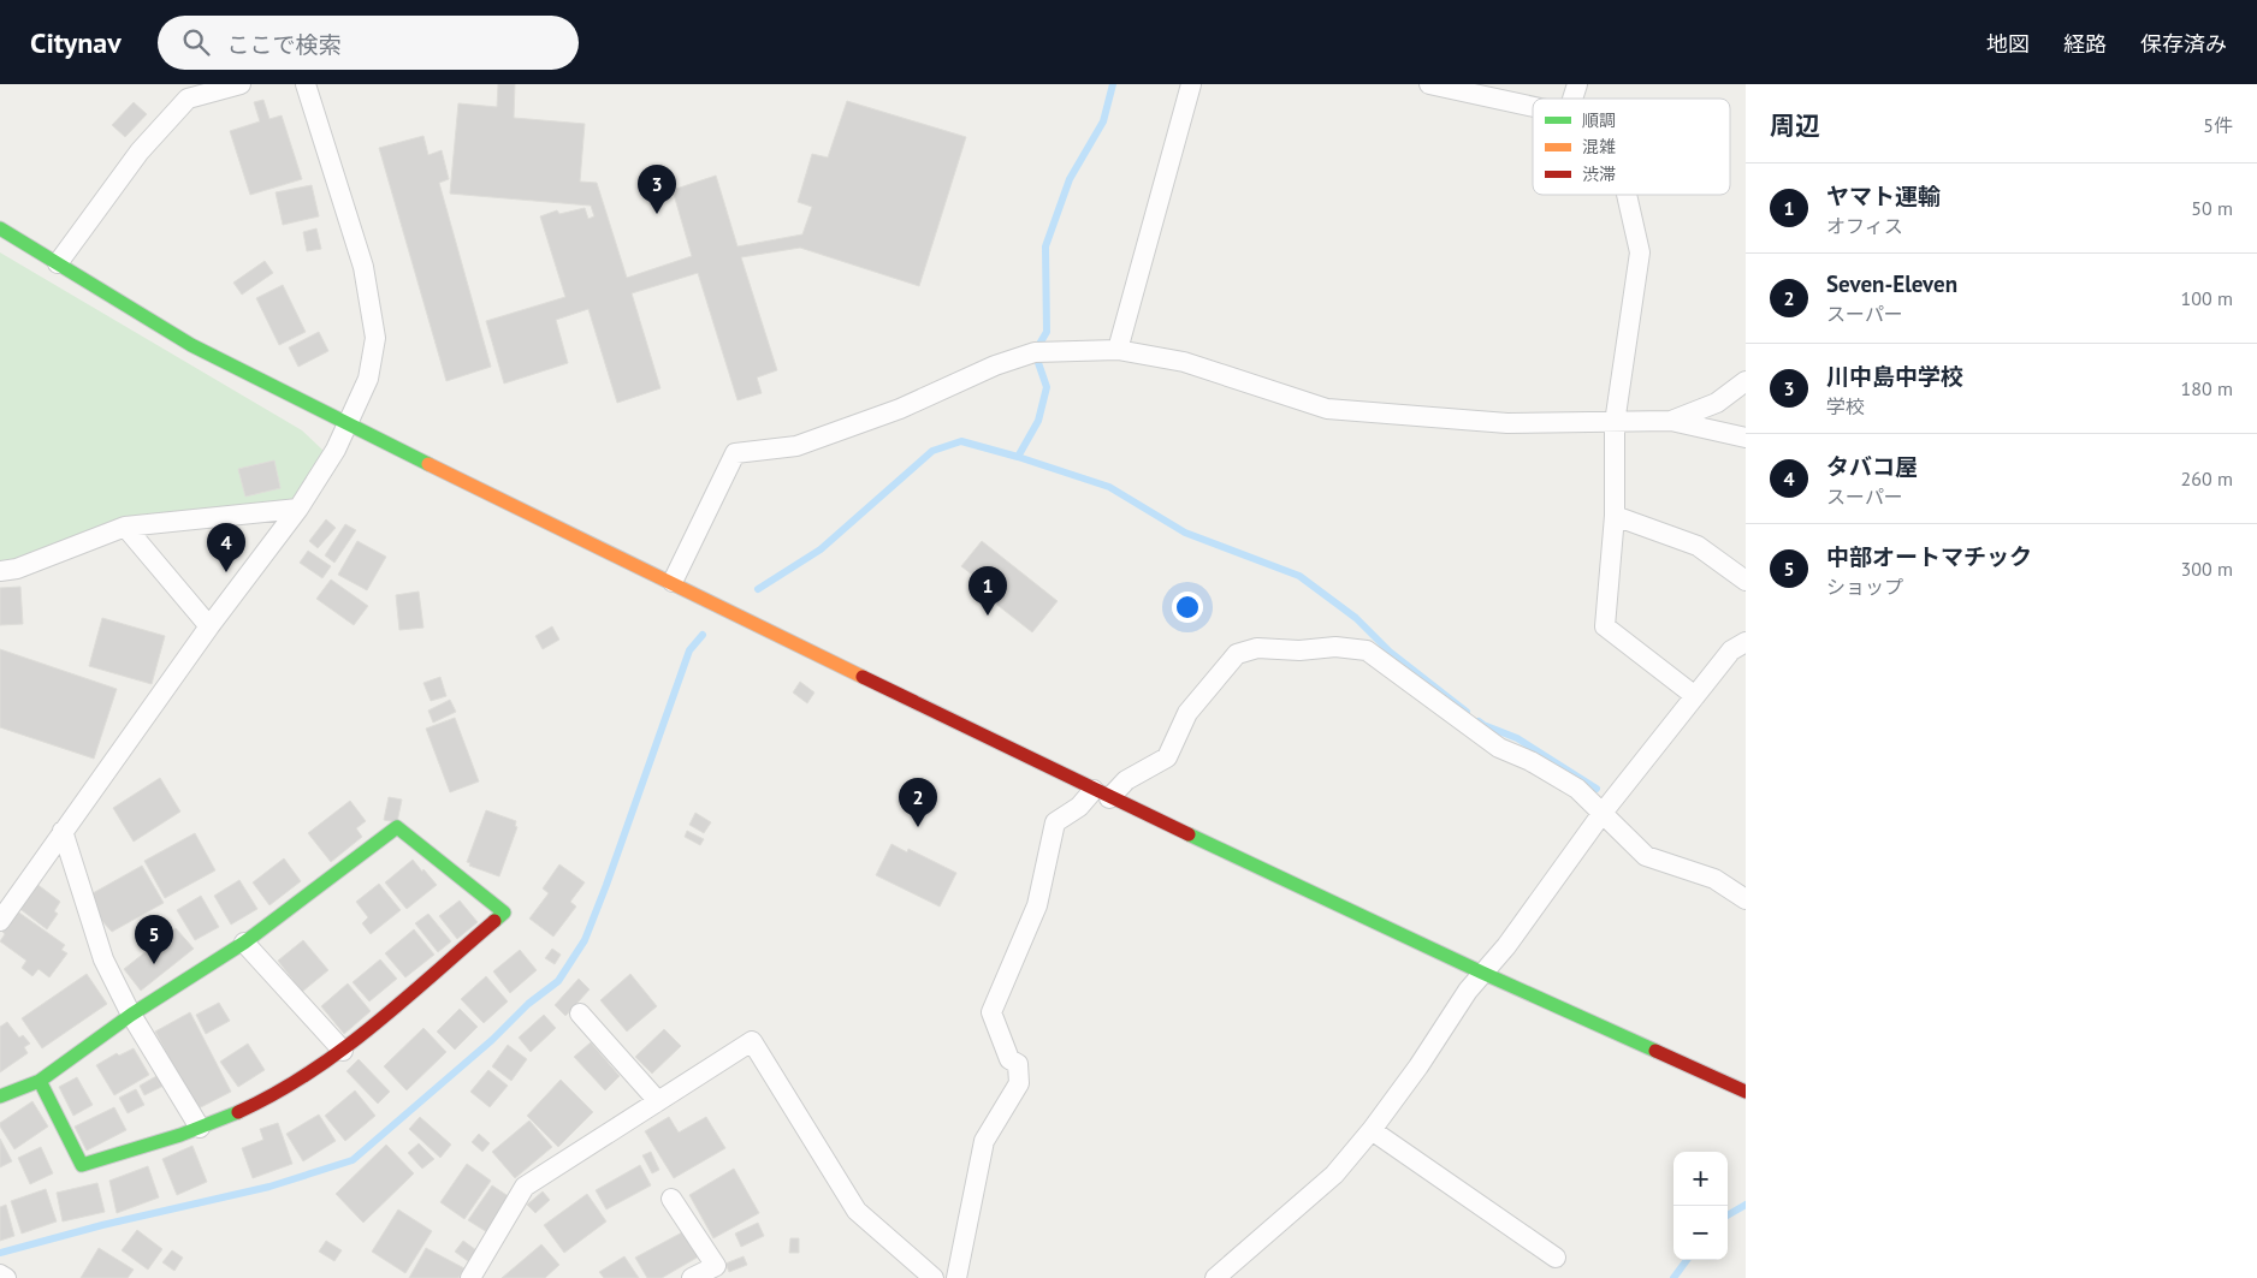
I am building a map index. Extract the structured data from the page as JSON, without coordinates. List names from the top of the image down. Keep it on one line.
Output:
{"legend":["順調","混雑","渋滞"],"page":{"header":"Citynav","search":"ここで検索","nav":["地図","経路","保存済み"],"heading":["周辺","5件"],"list":[{"mark":"1","name":"ヤマト運輸","note":"オフィス","value":"50 m"},{"mark":"2","name":"Seven-Eleven","note":"スーパー","value":"100 m"},{"mark":"3","name":"川中島中学校","note":"学校","value":"180 m"},{"mark":"4","name":"タバコ屋","note":"スーパー","value":"260 m"},{"mark":"5","name":"中部オートマチック","note":"ショップ","value":"300 m"}],"pins":["3","4","1","2","5"],"map_buttons":["+","−"]}}
